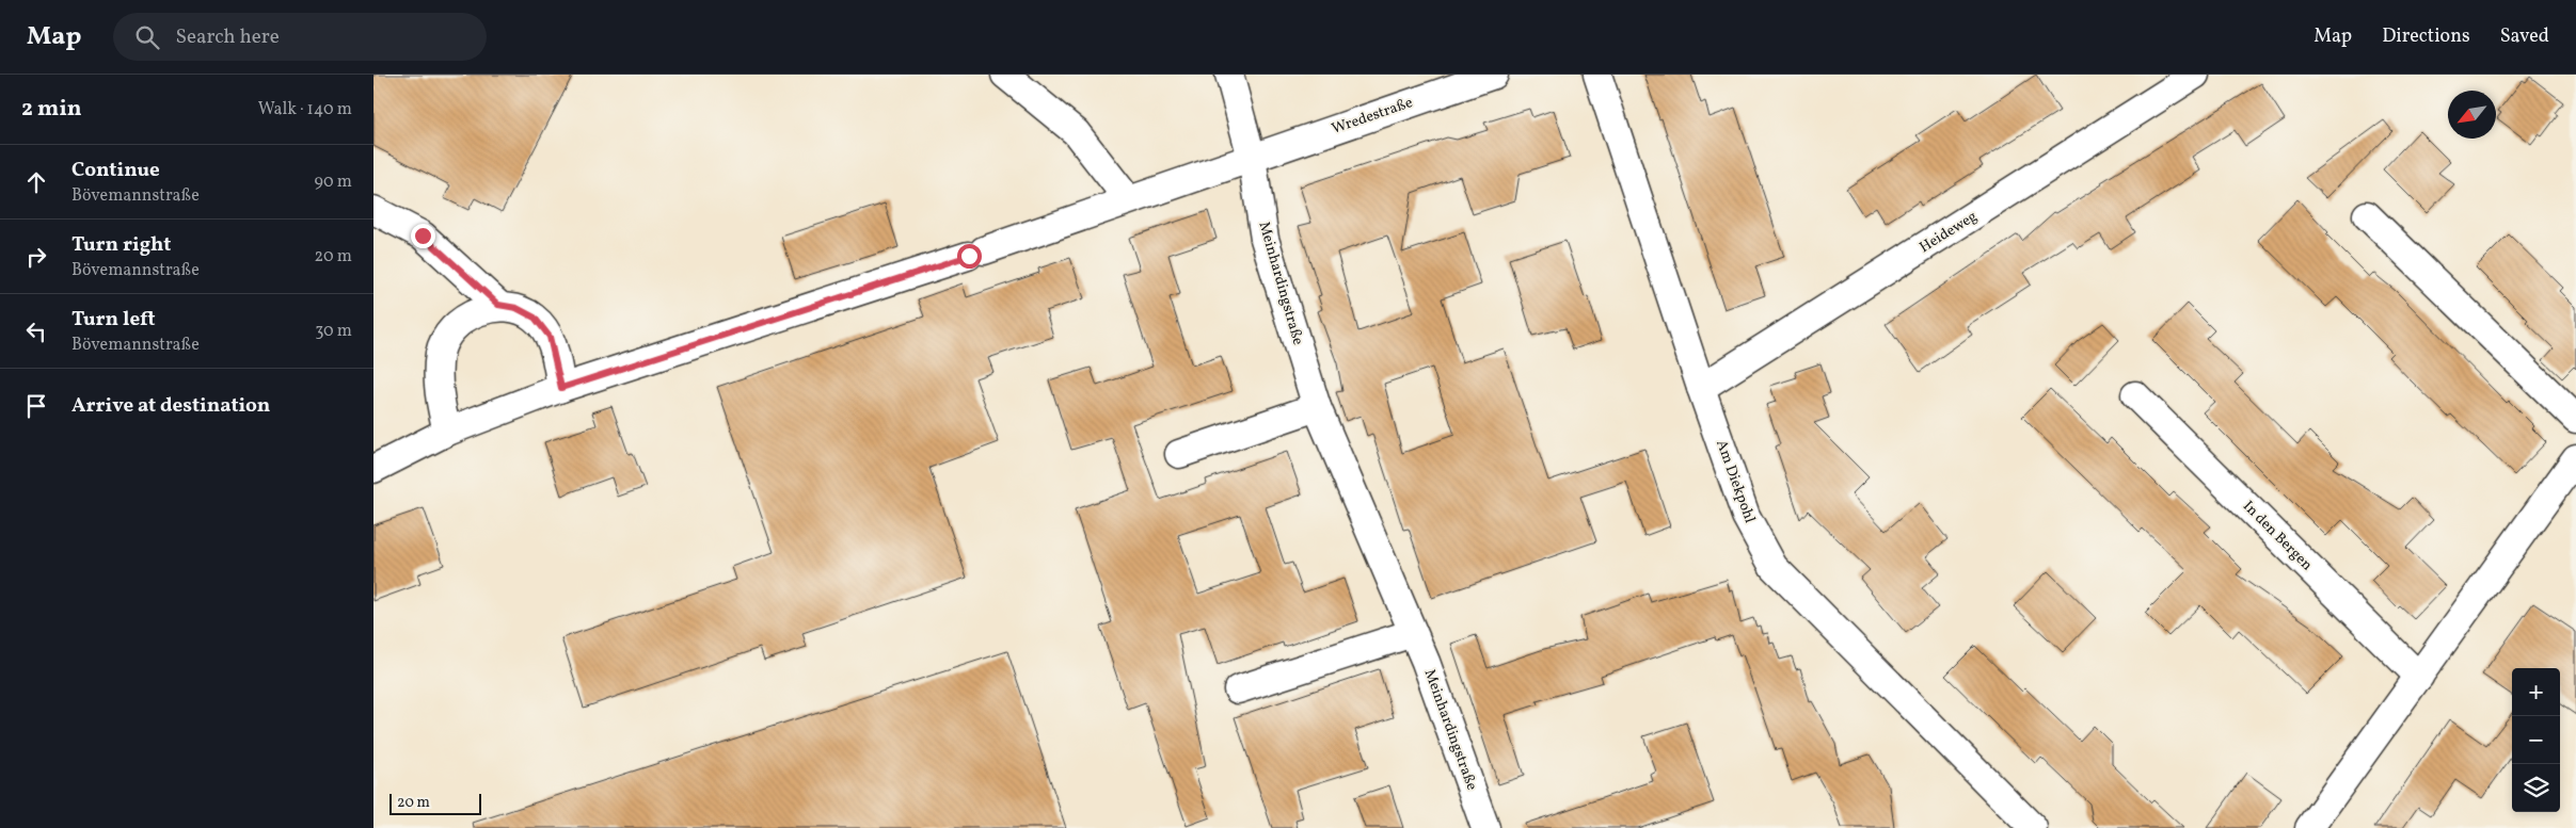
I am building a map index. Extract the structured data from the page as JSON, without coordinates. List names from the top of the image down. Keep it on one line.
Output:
{"streets":{"street":["Wredestraße","Heideweg","Meinhardingstraße","Am Diekpohl","In den Bergen"]},"crossings":[["Wredestraße","Meinhardingstraße"],["Heideweg","Am Diekpohl"]],"scale_bar":"20 m","north":"bottom left","page":{"header":"Map","search":"Search here","nav":["Map","Directions","Saved"],"heading":["2 min","Walk · 140 m"],"list":[["Continue","Bövemannstraße","90 m"],["Turn right","Bövemannstraße","20 m"],["Turn left","Bövemannstraße","30 m"],"Arrive at destination"],"map_buttons":["+","−"],"scale":"20 m"}}
